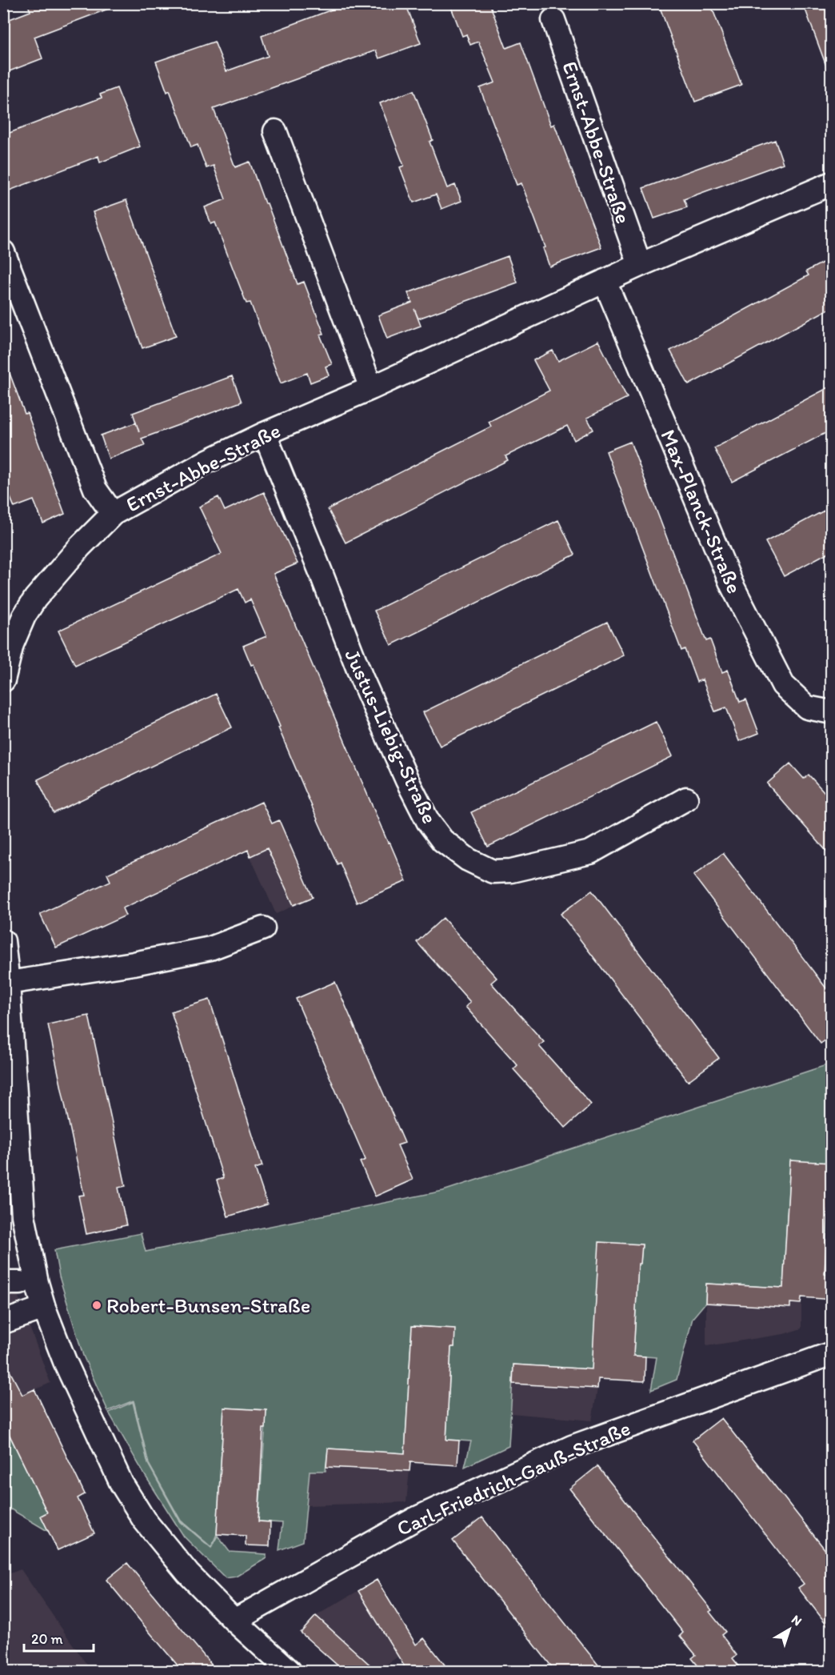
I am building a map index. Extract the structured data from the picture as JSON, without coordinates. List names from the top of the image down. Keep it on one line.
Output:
{"streets":{"street":["Ernst-Abbe-Straße","Max-Planck-Straße","Justus-Liebig-Straße","Carl-Friedrich-Gauß-Straße"]},"crossings":[["Ernst-Abbe-Straße","Max-Planck-Straße"],["Ernst-Abbe-Straße","Justus-Liebig-Straße"]],"places":["Robert-Bunsen-Straße"],"scale_bar":"20 m","north":"top right"}
